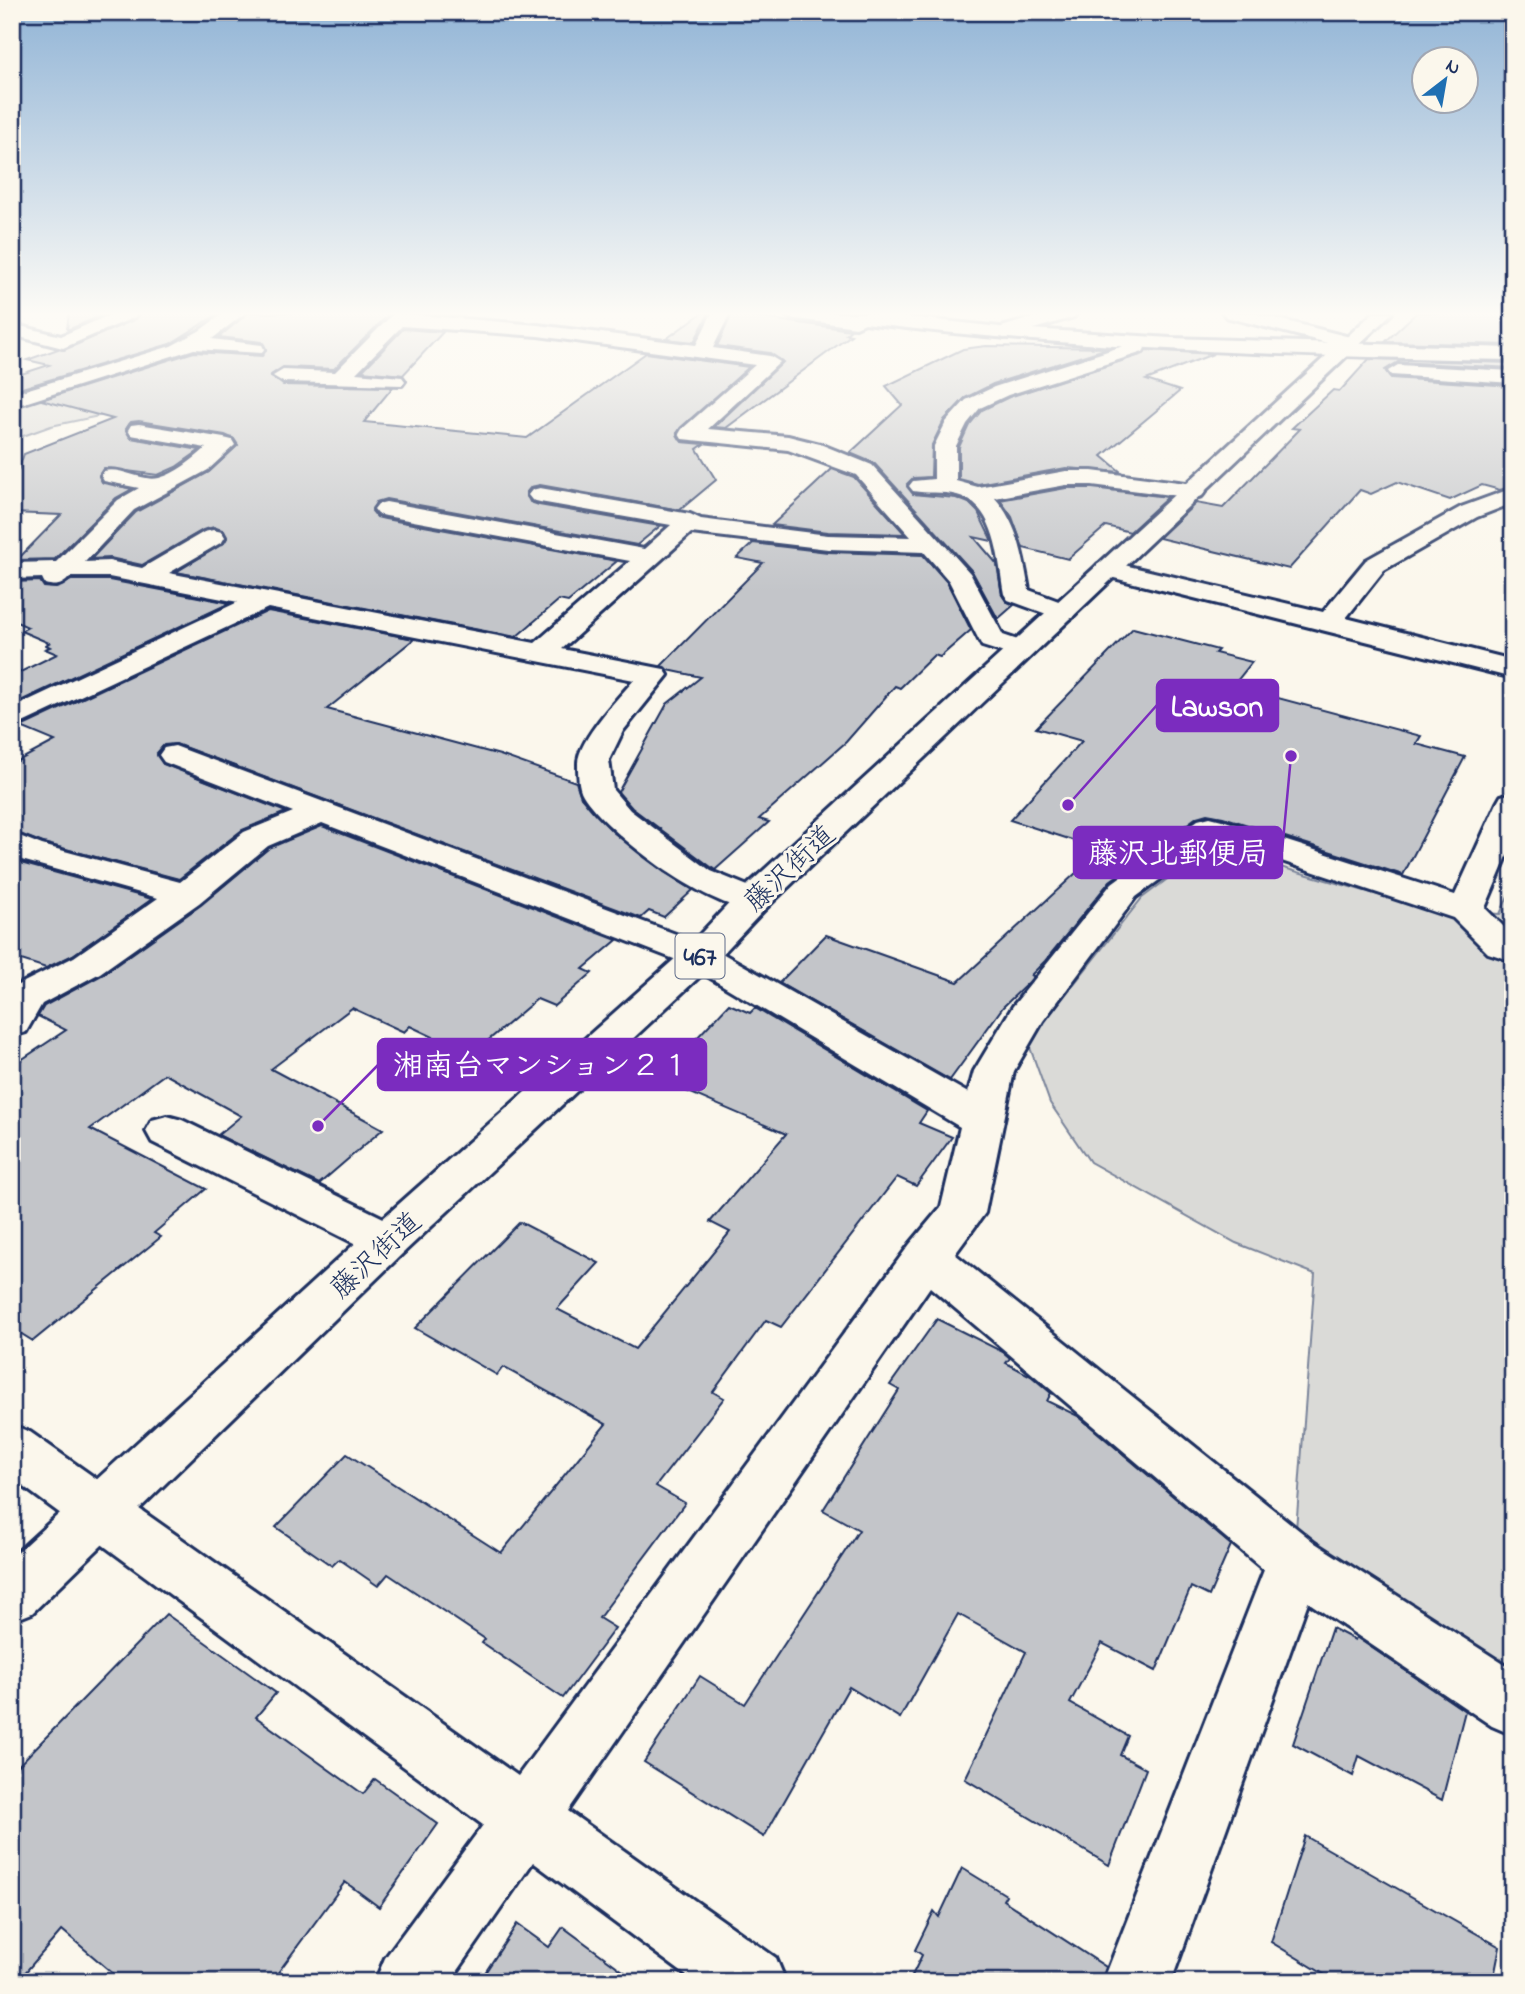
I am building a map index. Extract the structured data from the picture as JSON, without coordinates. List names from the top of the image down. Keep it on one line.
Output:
{"streets":{"main road":["藤沢街道","467"]},"places":["藤沢北郵便局","Lawson","湘南台マンション２１"],"north":"top right"}
